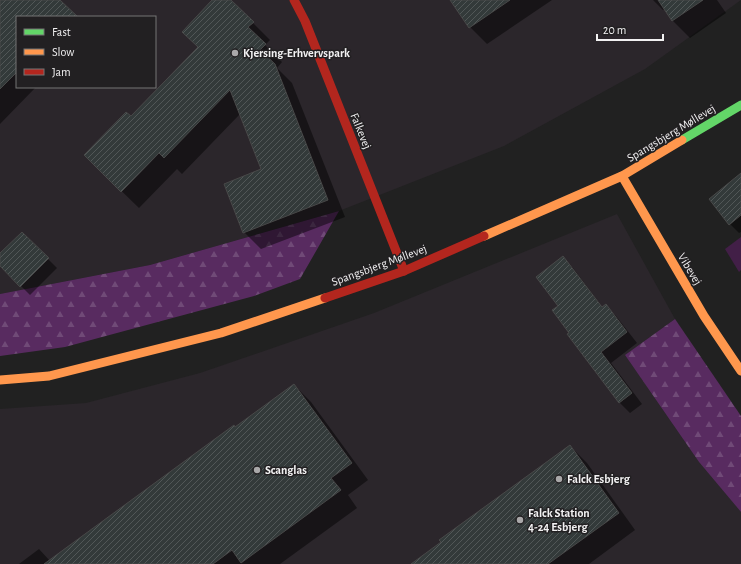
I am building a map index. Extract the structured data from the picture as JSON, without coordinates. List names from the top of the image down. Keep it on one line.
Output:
{"streets":{"street":["Falkevej","Spangsbjerg Møllevej","Vibevej"]},"crossings":[["Falkevej","Spangsbjerg Møllevej"],["Spangsbjerg Møllevej","Vibevej"]],"places":["Kjersing-Erhvervspark","Scanglas","Falck Esbjerg","Falck Station 4-24 Esbjerg"],"legend":["Fast","Slow","Jam"],"scale_bar":"20 m"}
